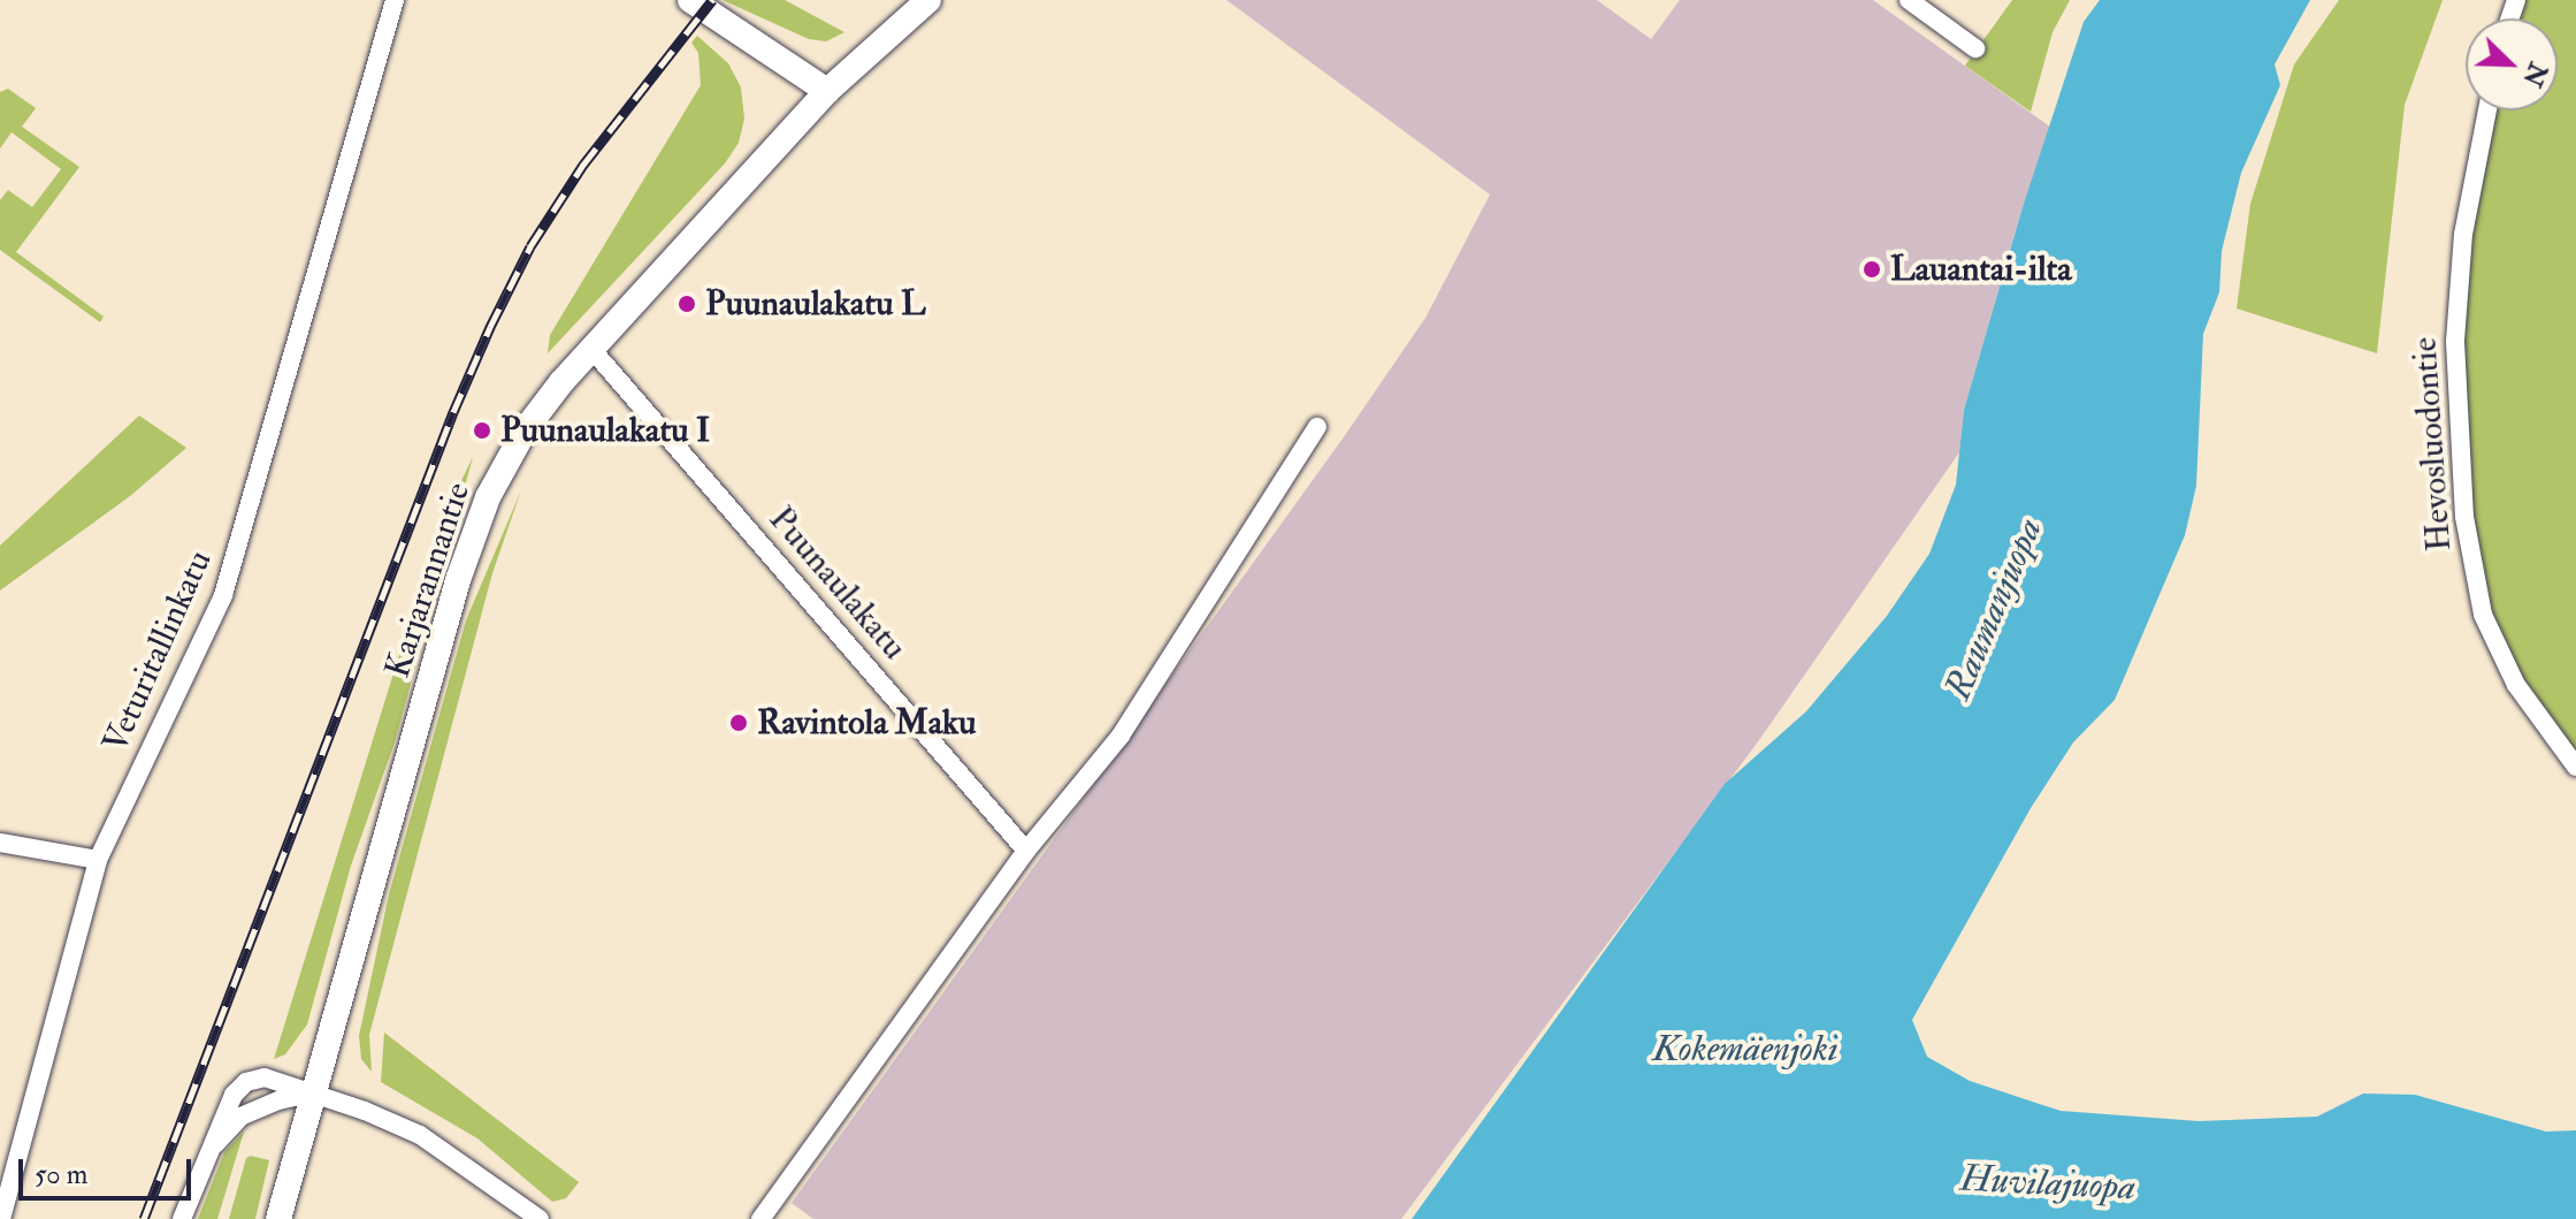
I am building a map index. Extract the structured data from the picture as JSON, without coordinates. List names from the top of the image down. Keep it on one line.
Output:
{"streets":{"main road":["Karjarannantie"],"street":["Hevosluodontie","Puunaulakatu","Veturitallinkatu"]},"crossings":[["Karjarannantie","Puunaulakatu"]],"water":["Raumanjuopa","Kokemäenjoki","Huvilajuopa"],"places":["Lauantai-ilta","Puunaulakatu L","Puunaulakatu I","Ravintola Maku"],"scale_bar":"50 m","north":"bottom right"}
